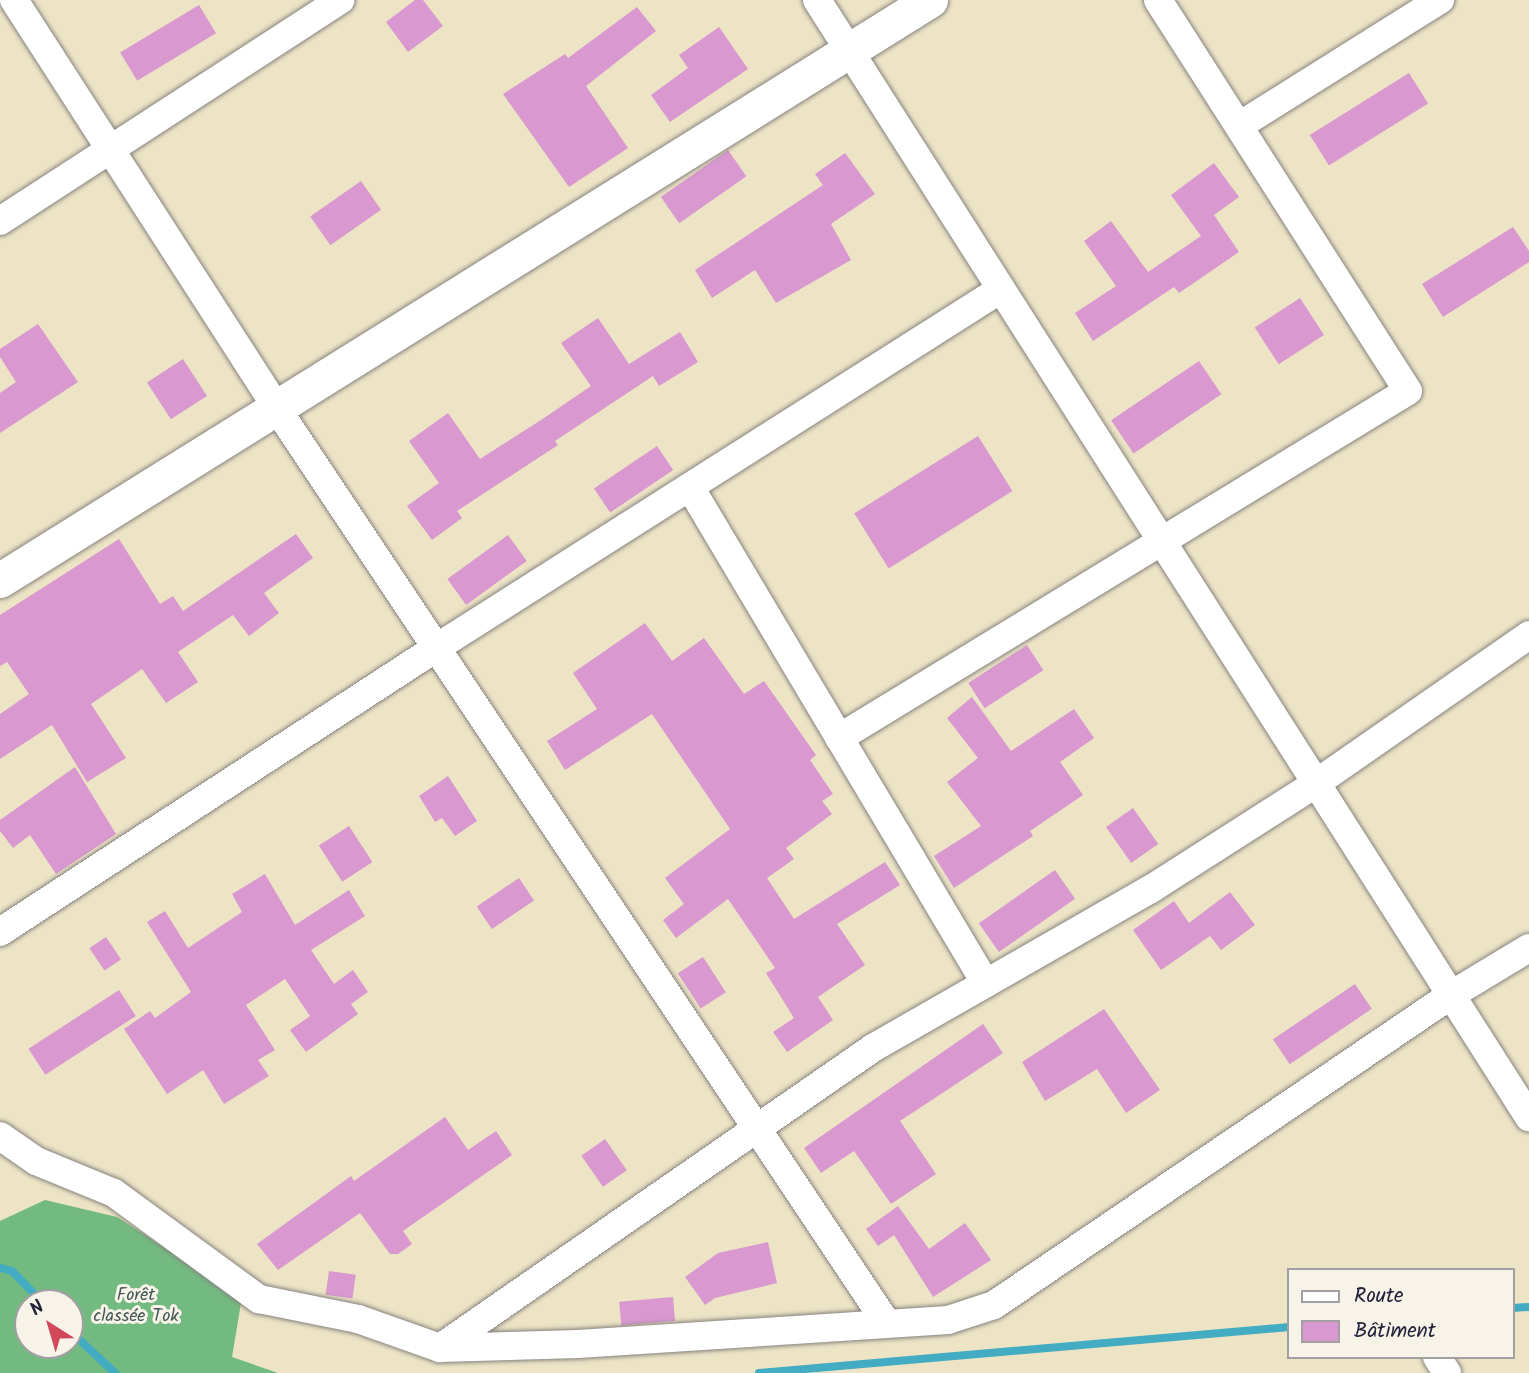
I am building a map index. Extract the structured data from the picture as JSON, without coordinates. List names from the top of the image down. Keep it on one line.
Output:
{"parks":["Forêt classée Tok"],"legend":["Route","Bâtiment"],"north":"top left"}
